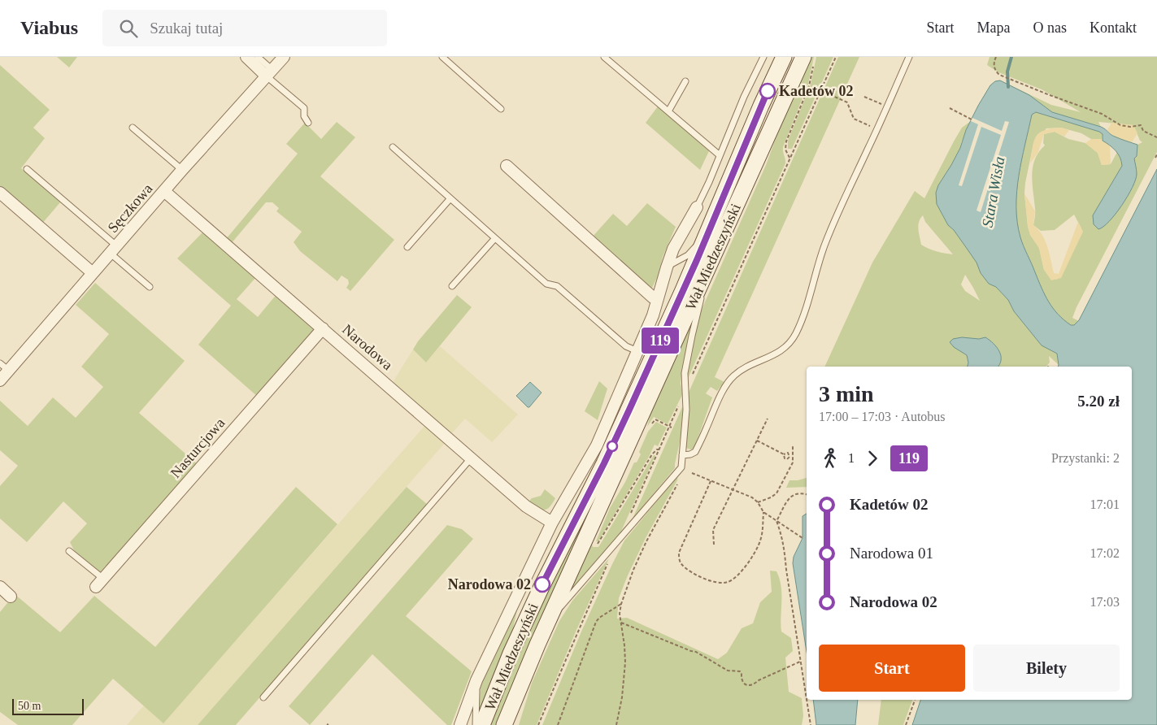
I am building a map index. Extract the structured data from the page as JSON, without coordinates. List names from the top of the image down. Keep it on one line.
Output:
{"streets":{"main road":["Wał Miedzeszyński"],"street":["Sęczkowa","Narodowa","Nasturcjowa"]},"crossings":[["Sęczkowa","Narodowa"],["Wał Miedzeszyński","Narodowa"],["Narodowa","Nasturcjowa"]],"water":["Stara Wisła"],"places":["Kadetów 02","Narodowa 02"],"lines":["bus line 119"],"scale_bar":"50 m","page":{"header":"Viabus","search":"Szukaj tutaj","nav":["Start","Mapa","O nas","Kontakt"],"on_map":"119","heading":["3 min","17:00 – 17:03 · Autobus","5.20 zł"],"legs":["1","119","Przystanki: 2"],"list":[{"name":"Kadetów 02","value":"17:01"},{"name":"Narodowa 01","value":"17:02"},{"name":"Narodowa 02","value":"17:03"}],"buttons":["Start","Bilety"],"scale":"50 m"}}
